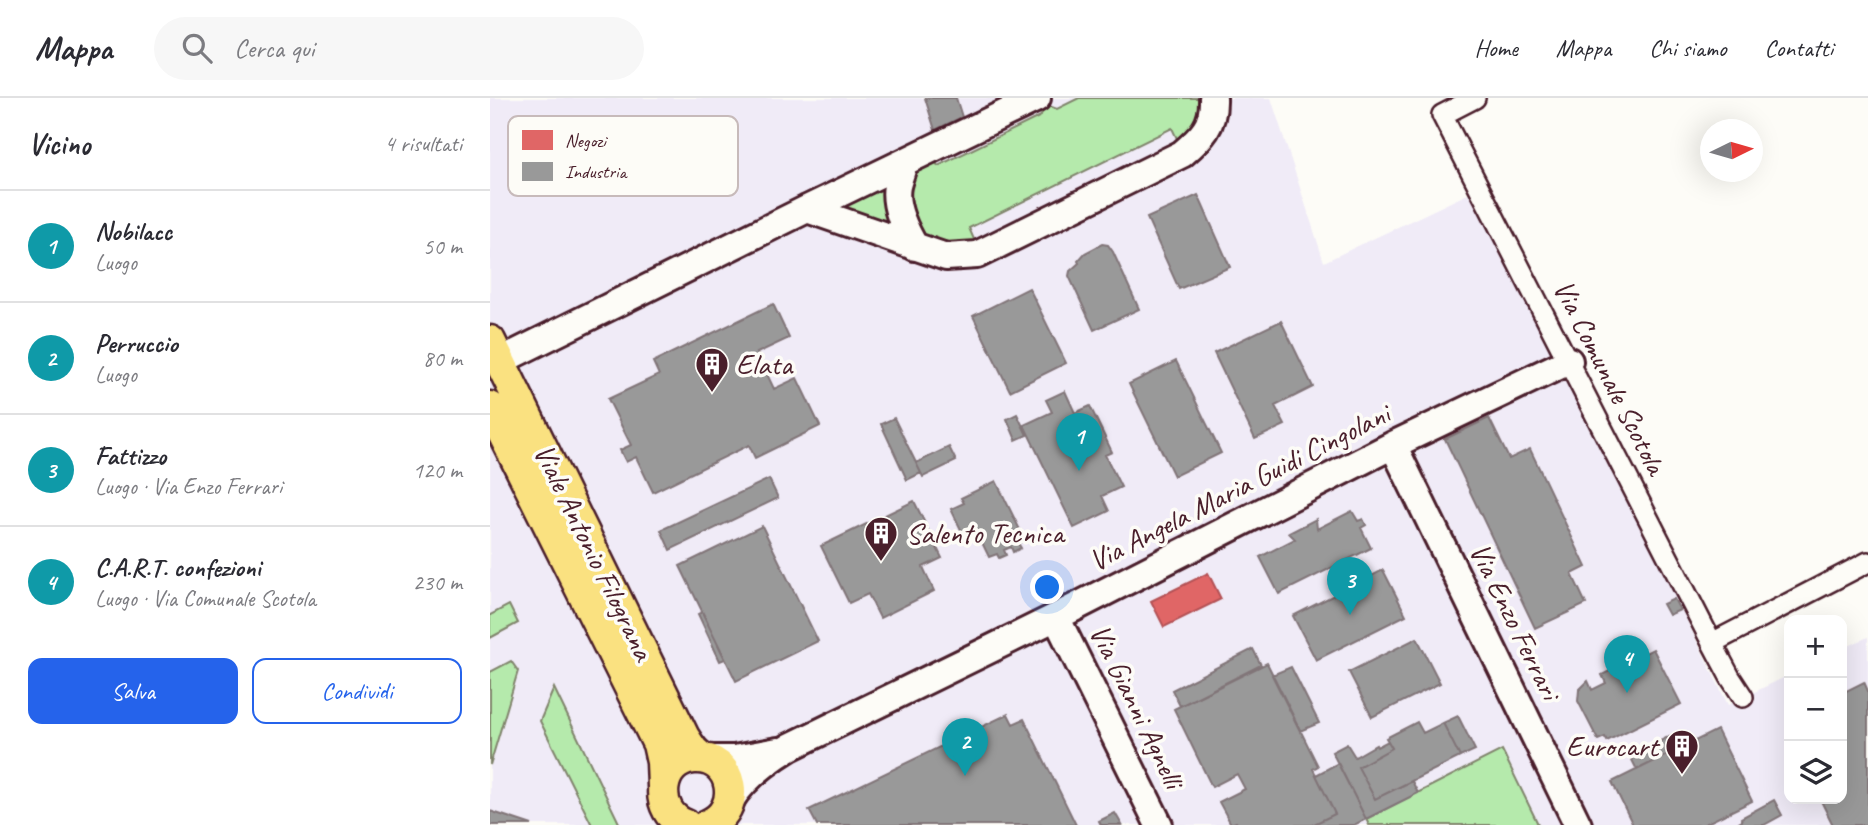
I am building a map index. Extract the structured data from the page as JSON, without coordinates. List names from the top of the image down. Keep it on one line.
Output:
{"streets":{"main road":["Viale Antonio Filograna"],"street":["Via Comunale Scotola","Via Angela Maria Guidi Cingolani","Via Enzo Ferrari","Via Gianni Agnelli"]},"crossings":[["Via Comunale Scotola","Via Angela Maria Guidi Cingolani"],["Via Angela Maria Guidi Cingolani","Via Enzo Ferrari"],["Via Angela Maria Guidi Cingolani","Via Gianni Agnelli"]],"places":{"building":["Elata","Salento Tecnica","Eurocart"]},"legend":["Negozi","Industria"],"north":"right","page":{"header":"Mappa","search":"Cerca qui","nav":["Home","Mappa","Chi siamo","Contatti"],"heading":["Vicino","4 risultati"],"list":[{"mark":"1","name":"Nobilacc","note":"Luogo","value":"50 m"},{"mark":"2","name":"Perruccio","note":"Luogo","value":"80 m"},{"mark":"3","name":"Fattizzo","note":"Luogo · Via Enzo Ferrari","value":"120 m"},{"mark":"4","name":"C.A.R.T. confezioni","note":"Luogo · Via Comunale Scotola","value":"230 m"}],"pins":["1","3","4","2"],"map_buttons":["+","−"],"buttons":["Salva","Condividi"]}}
